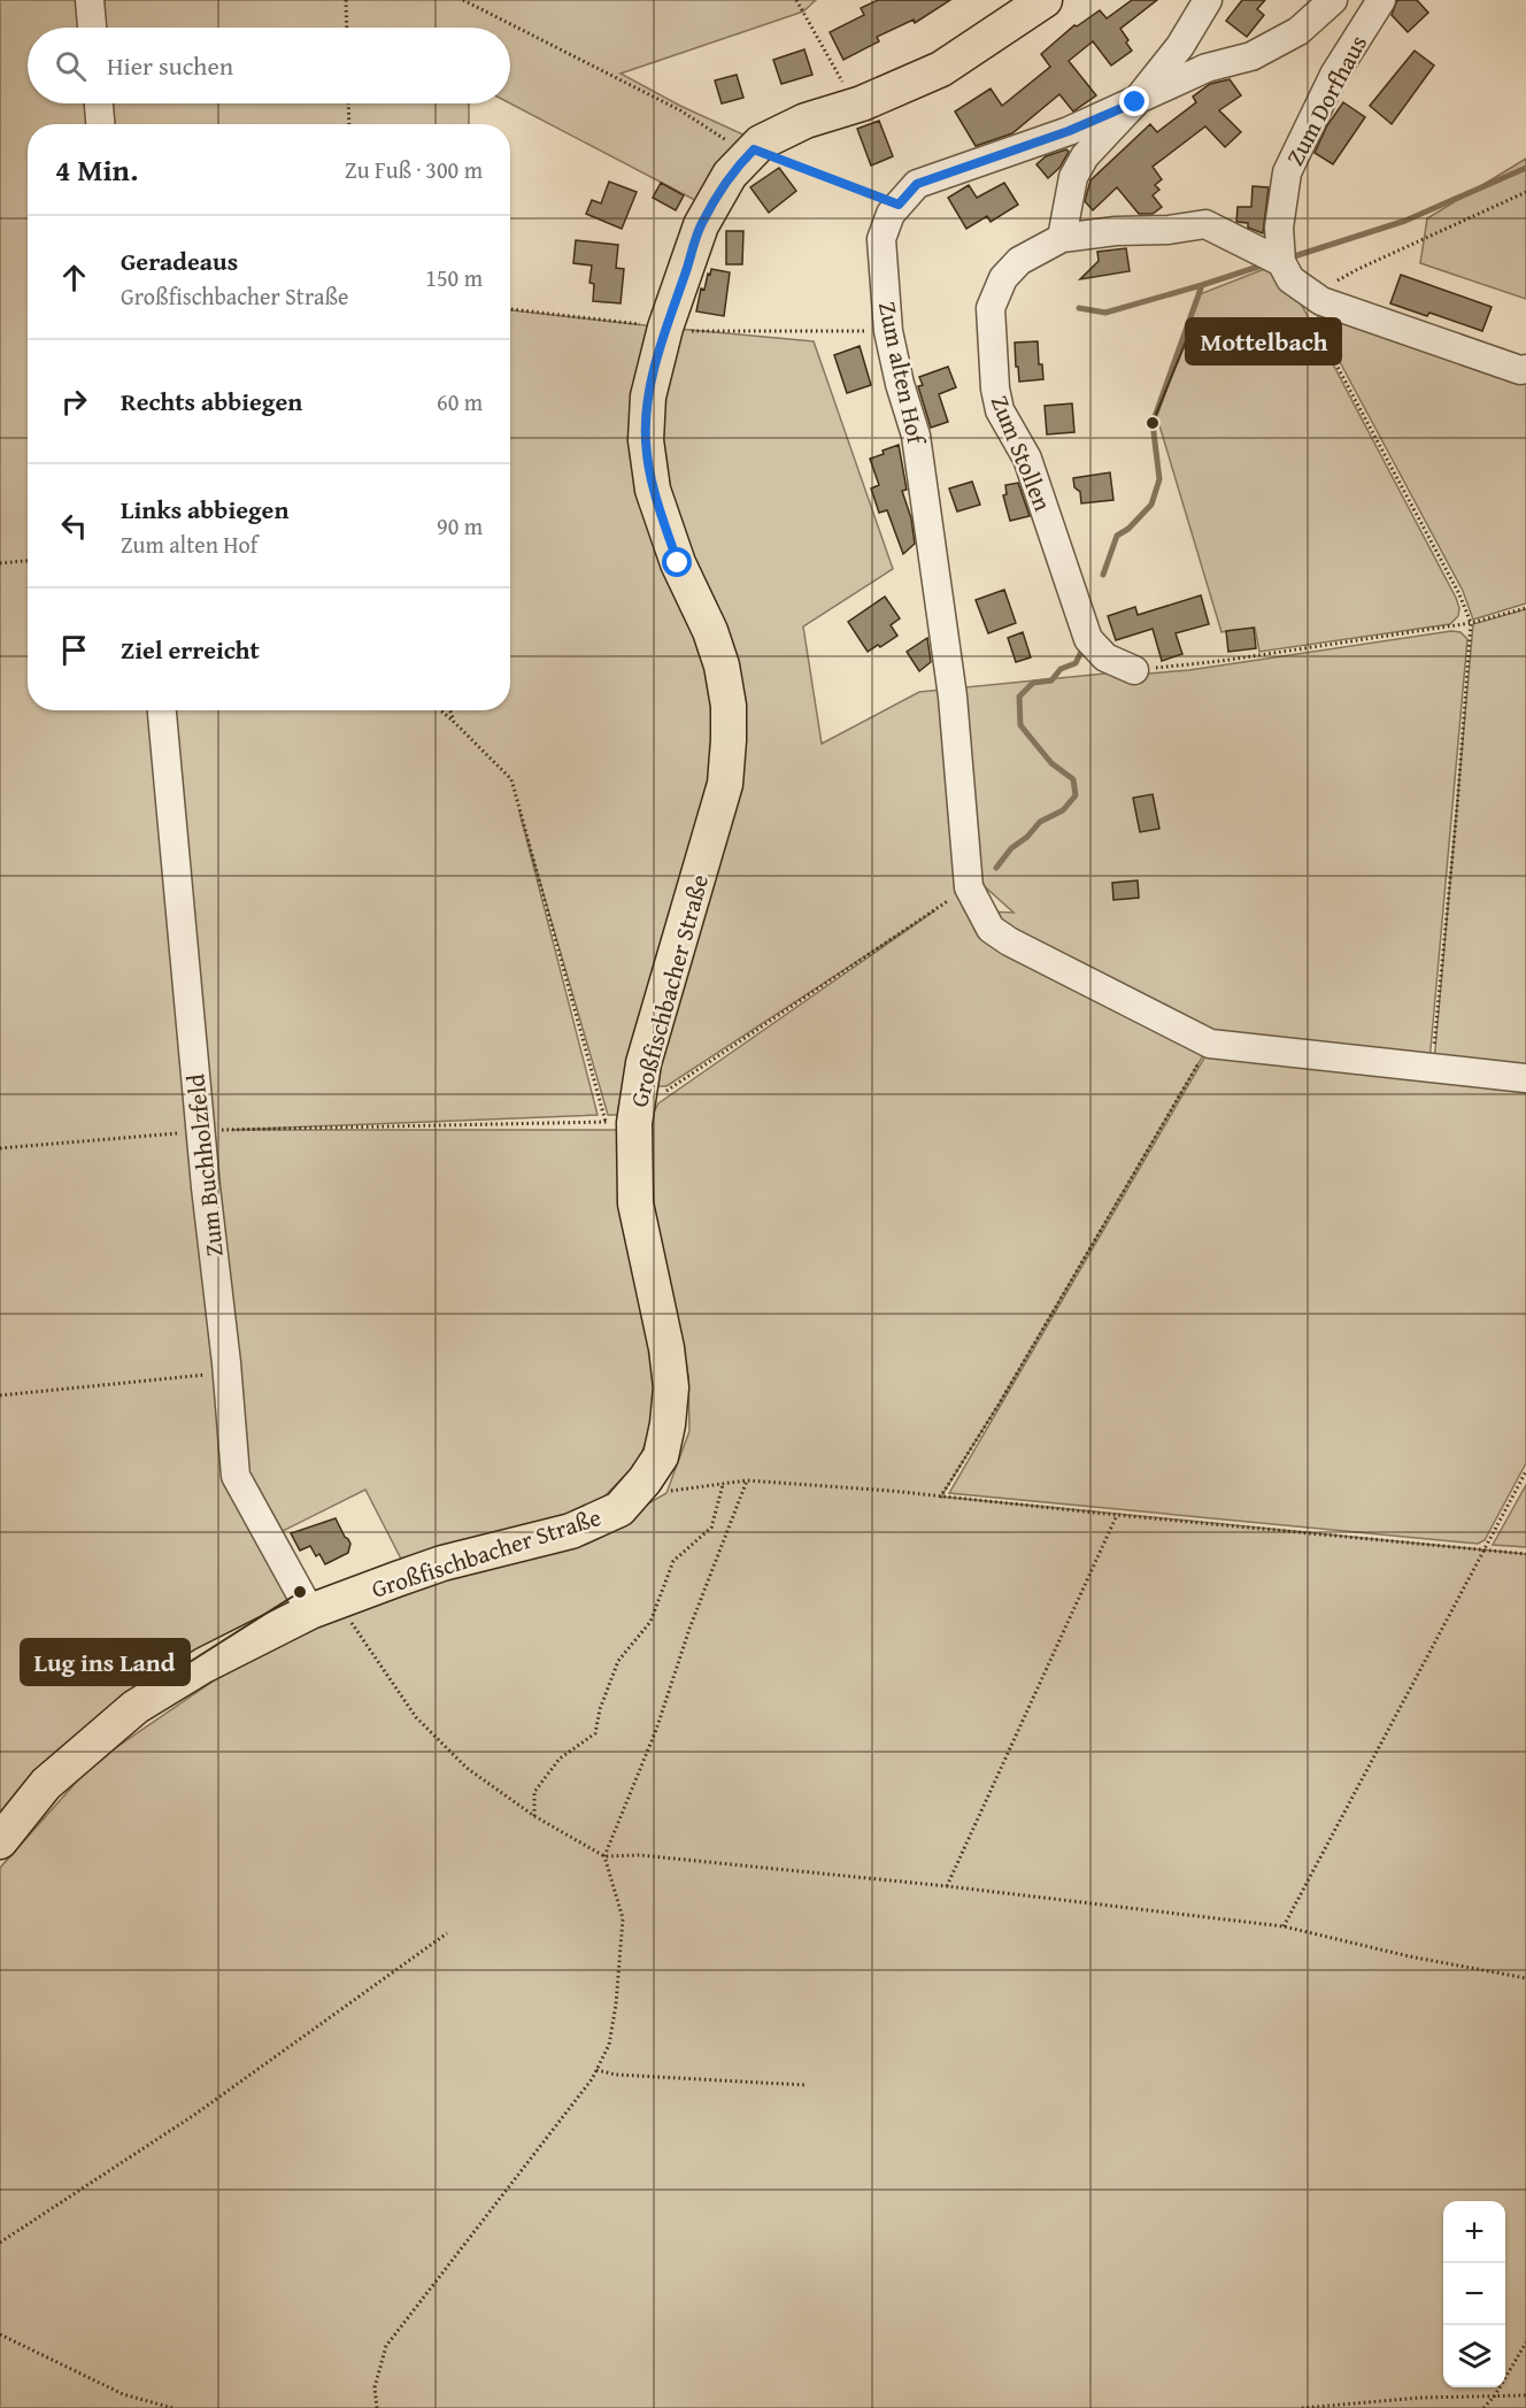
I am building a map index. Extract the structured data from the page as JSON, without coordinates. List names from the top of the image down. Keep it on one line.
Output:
{"streets":{"main road":["Großfischbacher Straße"],"street":["Zum Dorfhaus","Zum alten Hof","Zum Stollen","Zum Buchholzfeld"]},"crossings":[["Zum Dorfhaus","Zum Stollen"],["Großfischbacher Straße","Zum Buchholzfeld"]],"places":["Mottelbach","Lug ins Land"],"page":{"search":"Hier suchen","heading":["4 Min.","Zu Fuß · 300 m"],"list":[["Geradeaus","Großfischbacher Straße","150 m"],["Rechts abbiegen","60 m"],["Links abbiegen","Zum alten Hof","90 m"],"Ziel erreicht"],"map_buttons":["+","−"]}}
